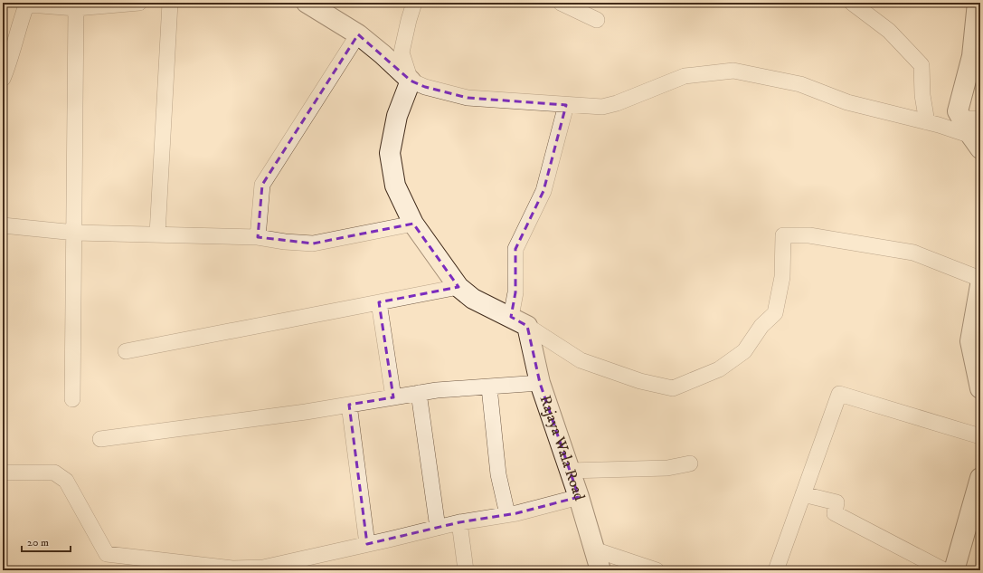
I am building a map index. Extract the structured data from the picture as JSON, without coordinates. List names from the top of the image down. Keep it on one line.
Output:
{"streets":{"street":["Rajaya Wala Road"]},"scale_bar":"20 m"}
